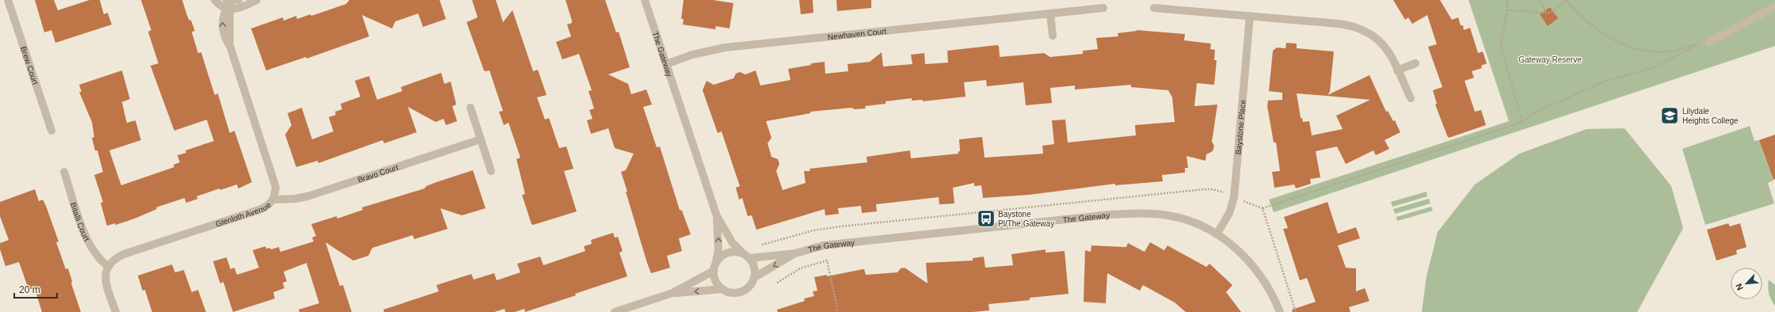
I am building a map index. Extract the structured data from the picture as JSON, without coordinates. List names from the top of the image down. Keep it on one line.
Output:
{"streets":{"street":["Newhaven Court","The Gateway","Brew Court","Baystone Place","Bravo Court","Glenloth Avenue","Bitalli Court"]},"crossings":[["Newhaven Court","The Gateway"],["The Gateway","Baystone Place"],["Bravo Court","Glenloth Avenue"],["Glenloth Avenue","Bitalli Court"]],"parks":["Gateway Reserve"],"places":{"school or university":["Lilydale Heights College"],"bus stop":["Baystone Pl/The Gateway"]},"scale_bar":"20 m","north":"bottom left"}
